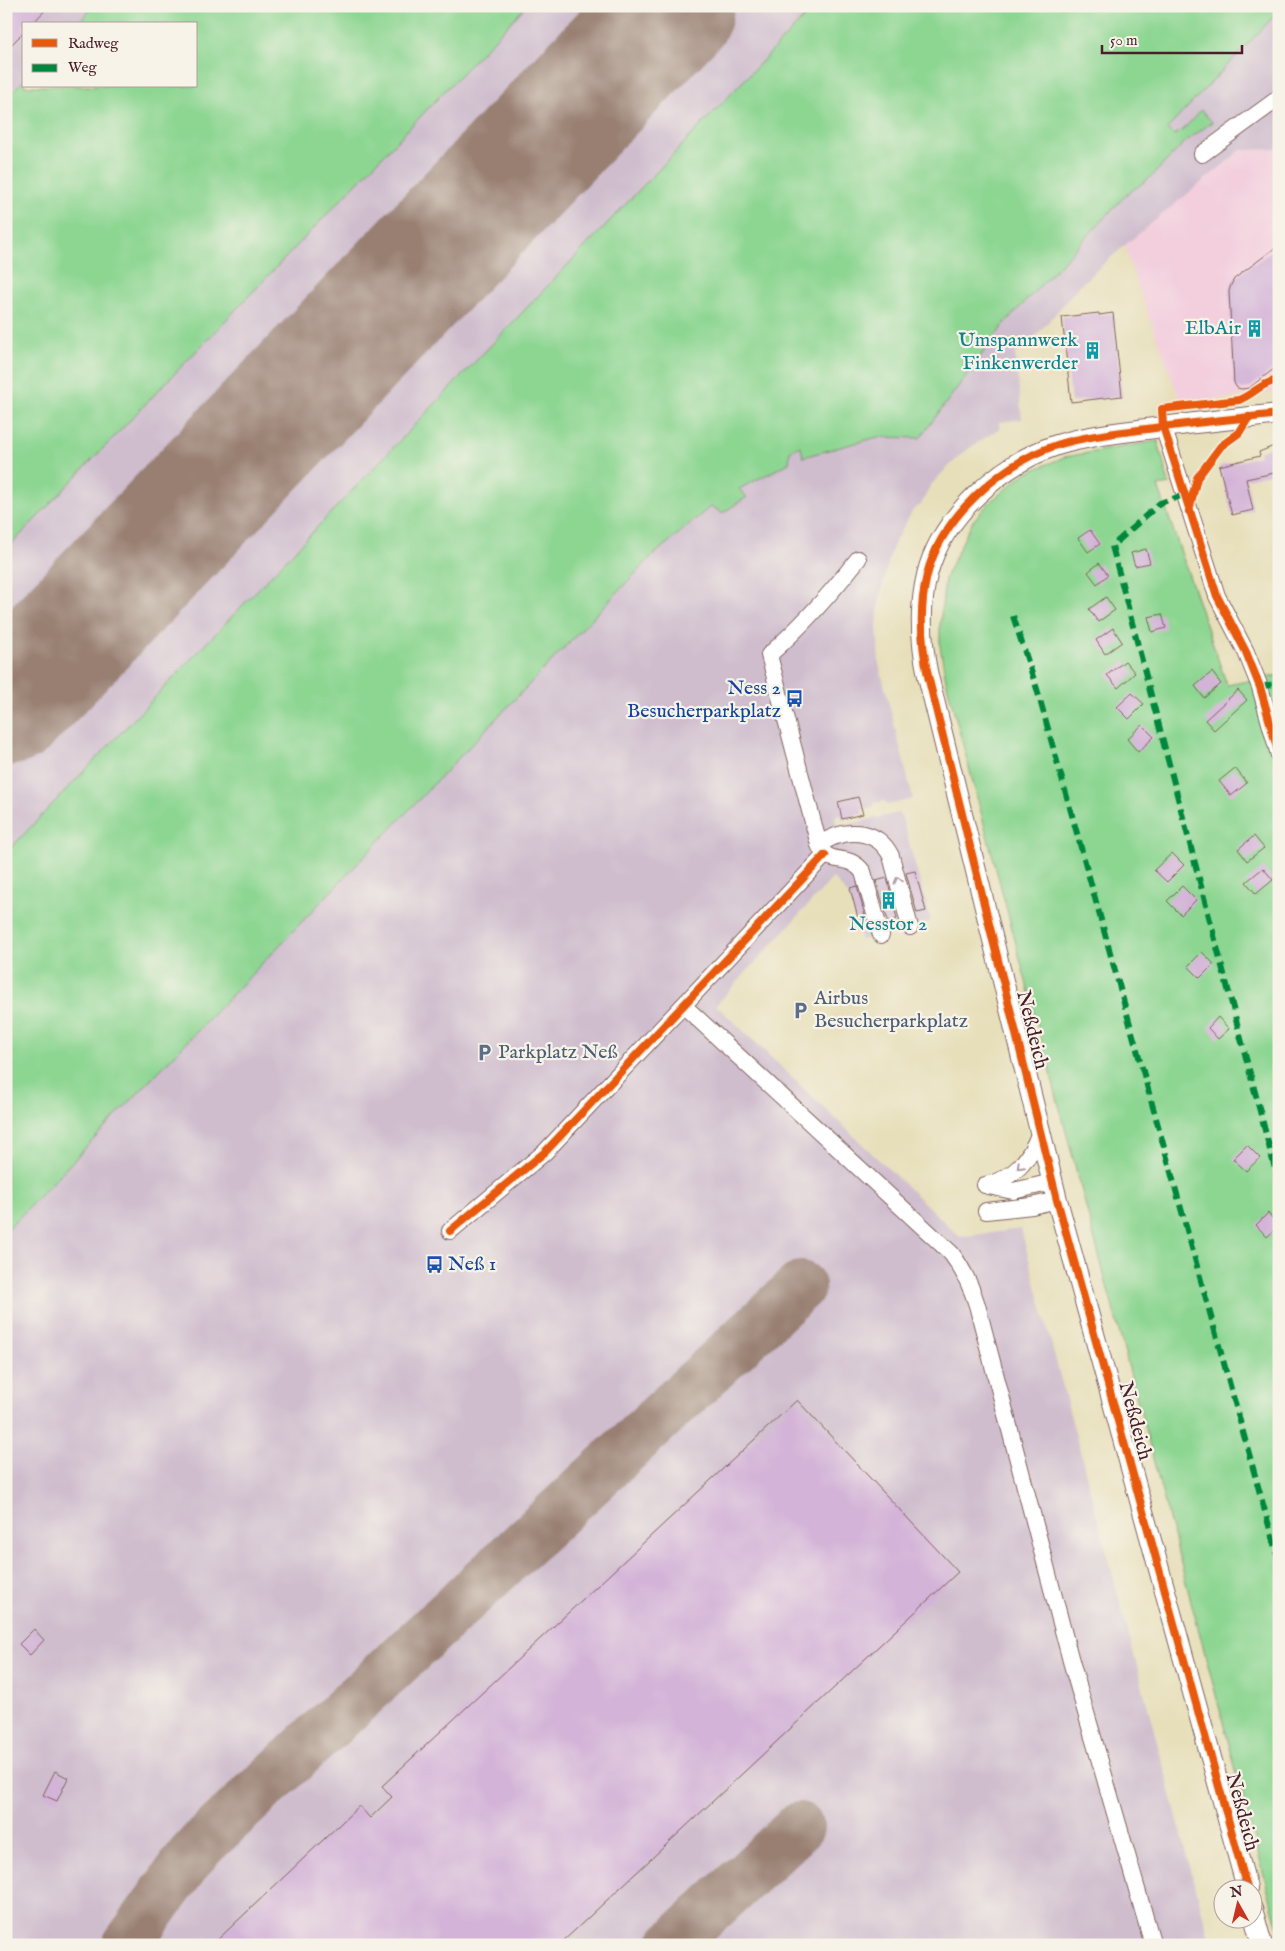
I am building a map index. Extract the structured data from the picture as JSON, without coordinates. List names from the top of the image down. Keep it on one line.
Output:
{"streets":{"street":["Neßdeich"]},"places":{"building":["ElbAir","Umspannwerk Finkenwerder","Nesstor 2"],"bus stop":["Ness 2 Besucherparkplatz","Neß 1"],"parking":["Airbus Besucherparkplatz","Parkplatz Neß"]},"legend":["Radweg","Weg"],"scale_bar":"50 m","north":"top"}
